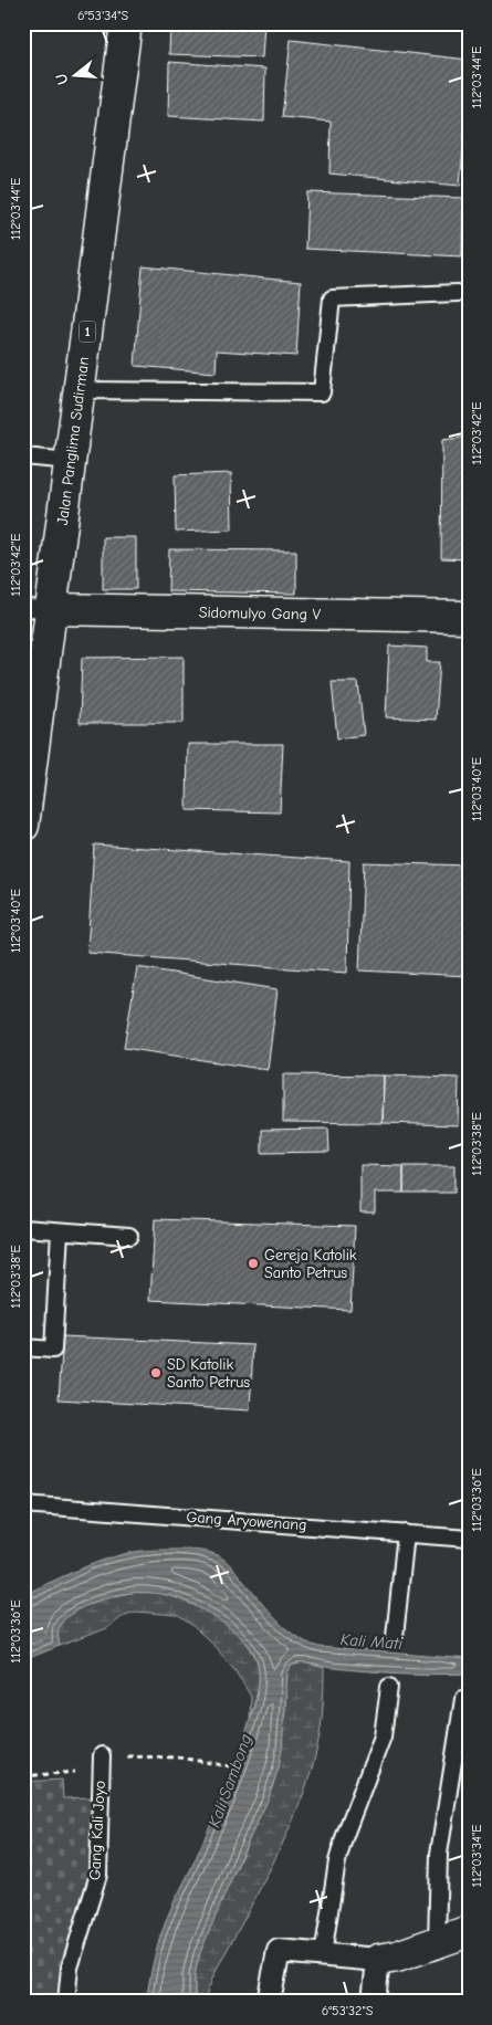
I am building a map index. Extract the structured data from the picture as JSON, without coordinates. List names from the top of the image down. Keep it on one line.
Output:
{"streets":{"main road":["1","Jalan Panglima Sudirman","Sidomulyo Gang V"],"lane":["Gang Aryowenang","Gang Kali Joyo"]},"crossings":[["Jalan Panglima Sudirman","Sidomulyo Gang V"]],"water":["Kali Mati","Kali Sambong"],"places":["Gereja Katolik Santo Petrus","SD Katolik Santo Petrus"],"north":"left","coordinates":["6°53'34\"S","112°03'44\"E","112°03'42\"E","112°03'40\"E","112°03'38\"E","112°03'36\"E","112°03'34\"E","6°53'32\"S"]}
